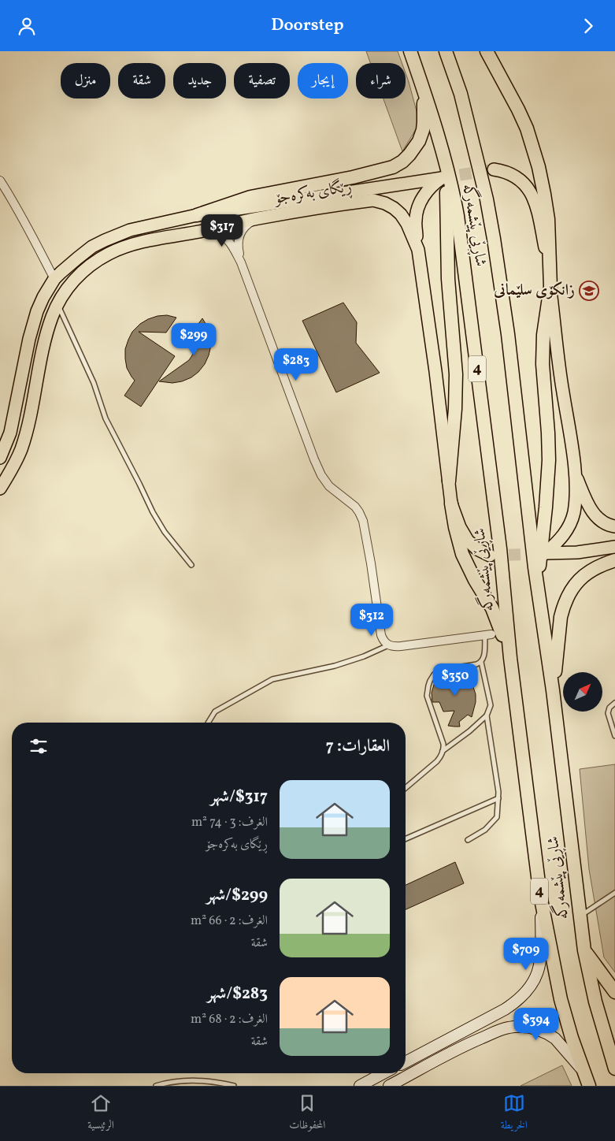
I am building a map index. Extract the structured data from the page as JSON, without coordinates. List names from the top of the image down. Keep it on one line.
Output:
{"streets":{"highway":["شاڕێی پێشمەرگە","4"],"main road":["ڕێگای بەکرەجۆ"]},"places":{"school or university":["زانکۆی سلێمانی"]},"north":"top right","page":{"header":"Doorstep","chip":["شراء","إيجار","تصفية","جديد","شقة","منزل"],"price":["$317","$299","$283","$312","$350","$709","$394"],"heading":"العقارات: 7","list":[{"name":"$317/شهر","note":"الغرف: 3 · 74 m² · ڕێگای بەکرەجۆ"},{"name":"$299/شهر","note":"الغرف: 2 · 66 m² · شقة"},{"name":"$283/شهر","note":"الغرف: 2 · 68 m² · شقة"}],"tabs":["الخريطة","المحفوظات","الرئيسية"]}}
